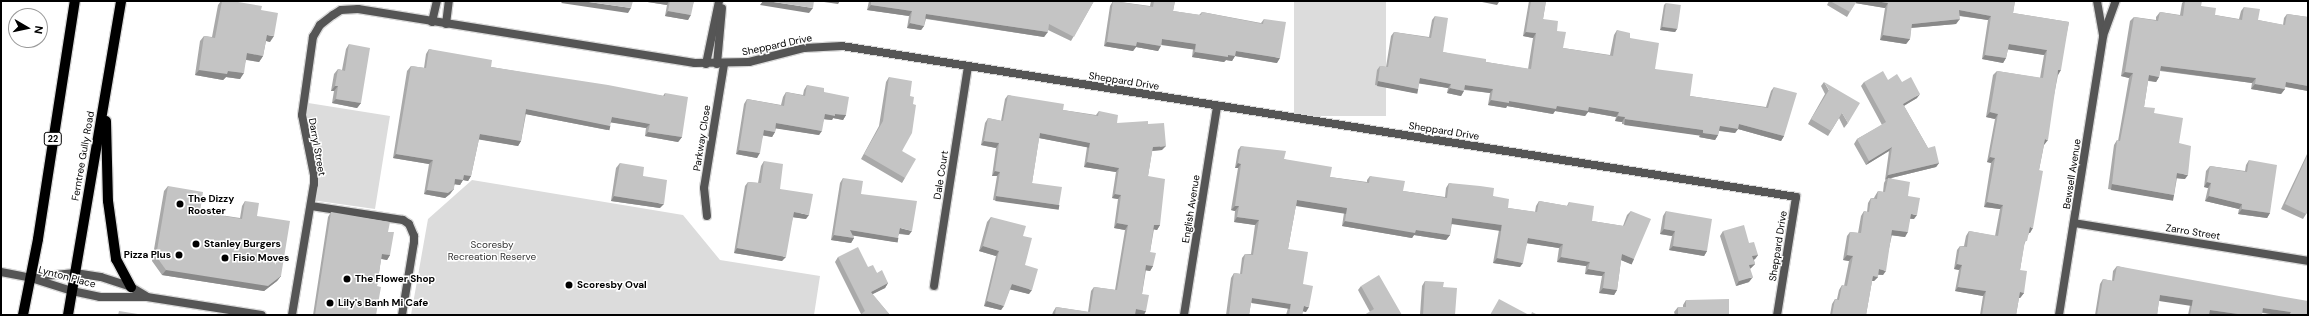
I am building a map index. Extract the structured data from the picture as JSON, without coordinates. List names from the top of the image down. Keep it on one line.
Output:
{"streets":{"main road":["22","Ferntree Gully Road"],"street":["Sheppard Drive","Parkway Close","Darryl Street","Bewsell Avenue","Dale Court","English Avenue","Zarro Street","Lynton Place"]},"crossings":[["Sheppard Drive","Parkway Close"],["Sheppard Drive","Darryl Street"],["Sheppard Drive","Dale Court"],["Sheppard Drive","English Avenue"],["22","Lynton Place"],["Ferntree Gully Road","Lynton Place"],["Bewsell Avenue","Zarro Street"]],"parks":["Scoresby Recreation Reserve"],"places":["The Dizzy Rooster","Stanley Burgers","Pizza Plus","Fisio Moves","The Flower Shop","Scoresby Oval","Lily's Banh Mi Cafe"],"north":"right"}
